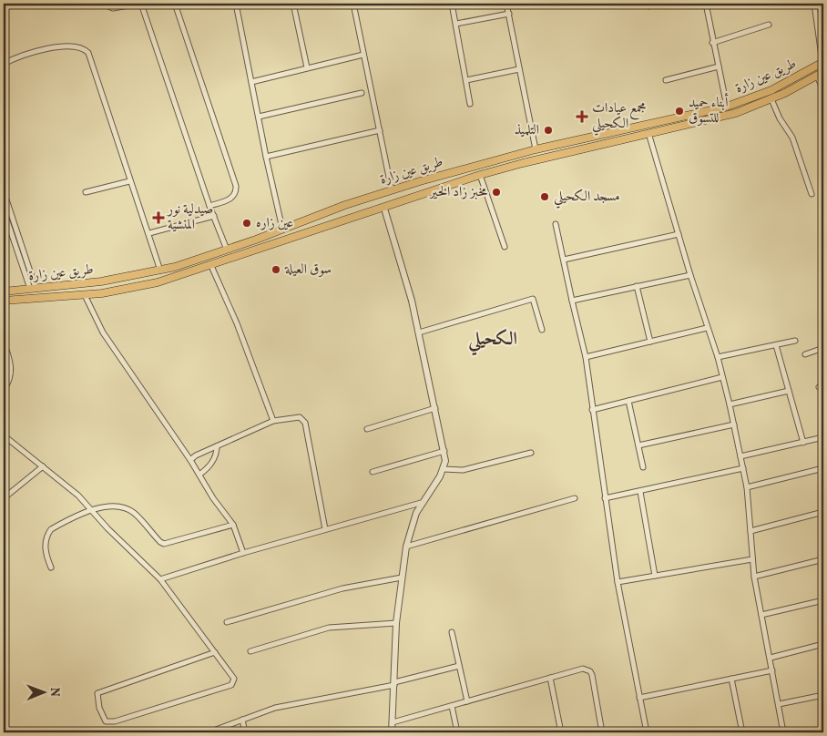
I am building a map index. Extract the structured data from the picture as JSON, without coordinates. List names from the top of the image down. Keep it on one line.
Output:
{"streets":{"main road":["طريق عين زارة"]},"districts":["الكحيلي"],"places":{"other":["أبناء حميد للتسوق","التلميذ","مخبز زاد الخير","مسجد الكحيلي","عين زاره","سوق العيلة"],"health":["مجمع عيادات الكحيلي","صيدلية نور المنشية"]},"north":"right"}
